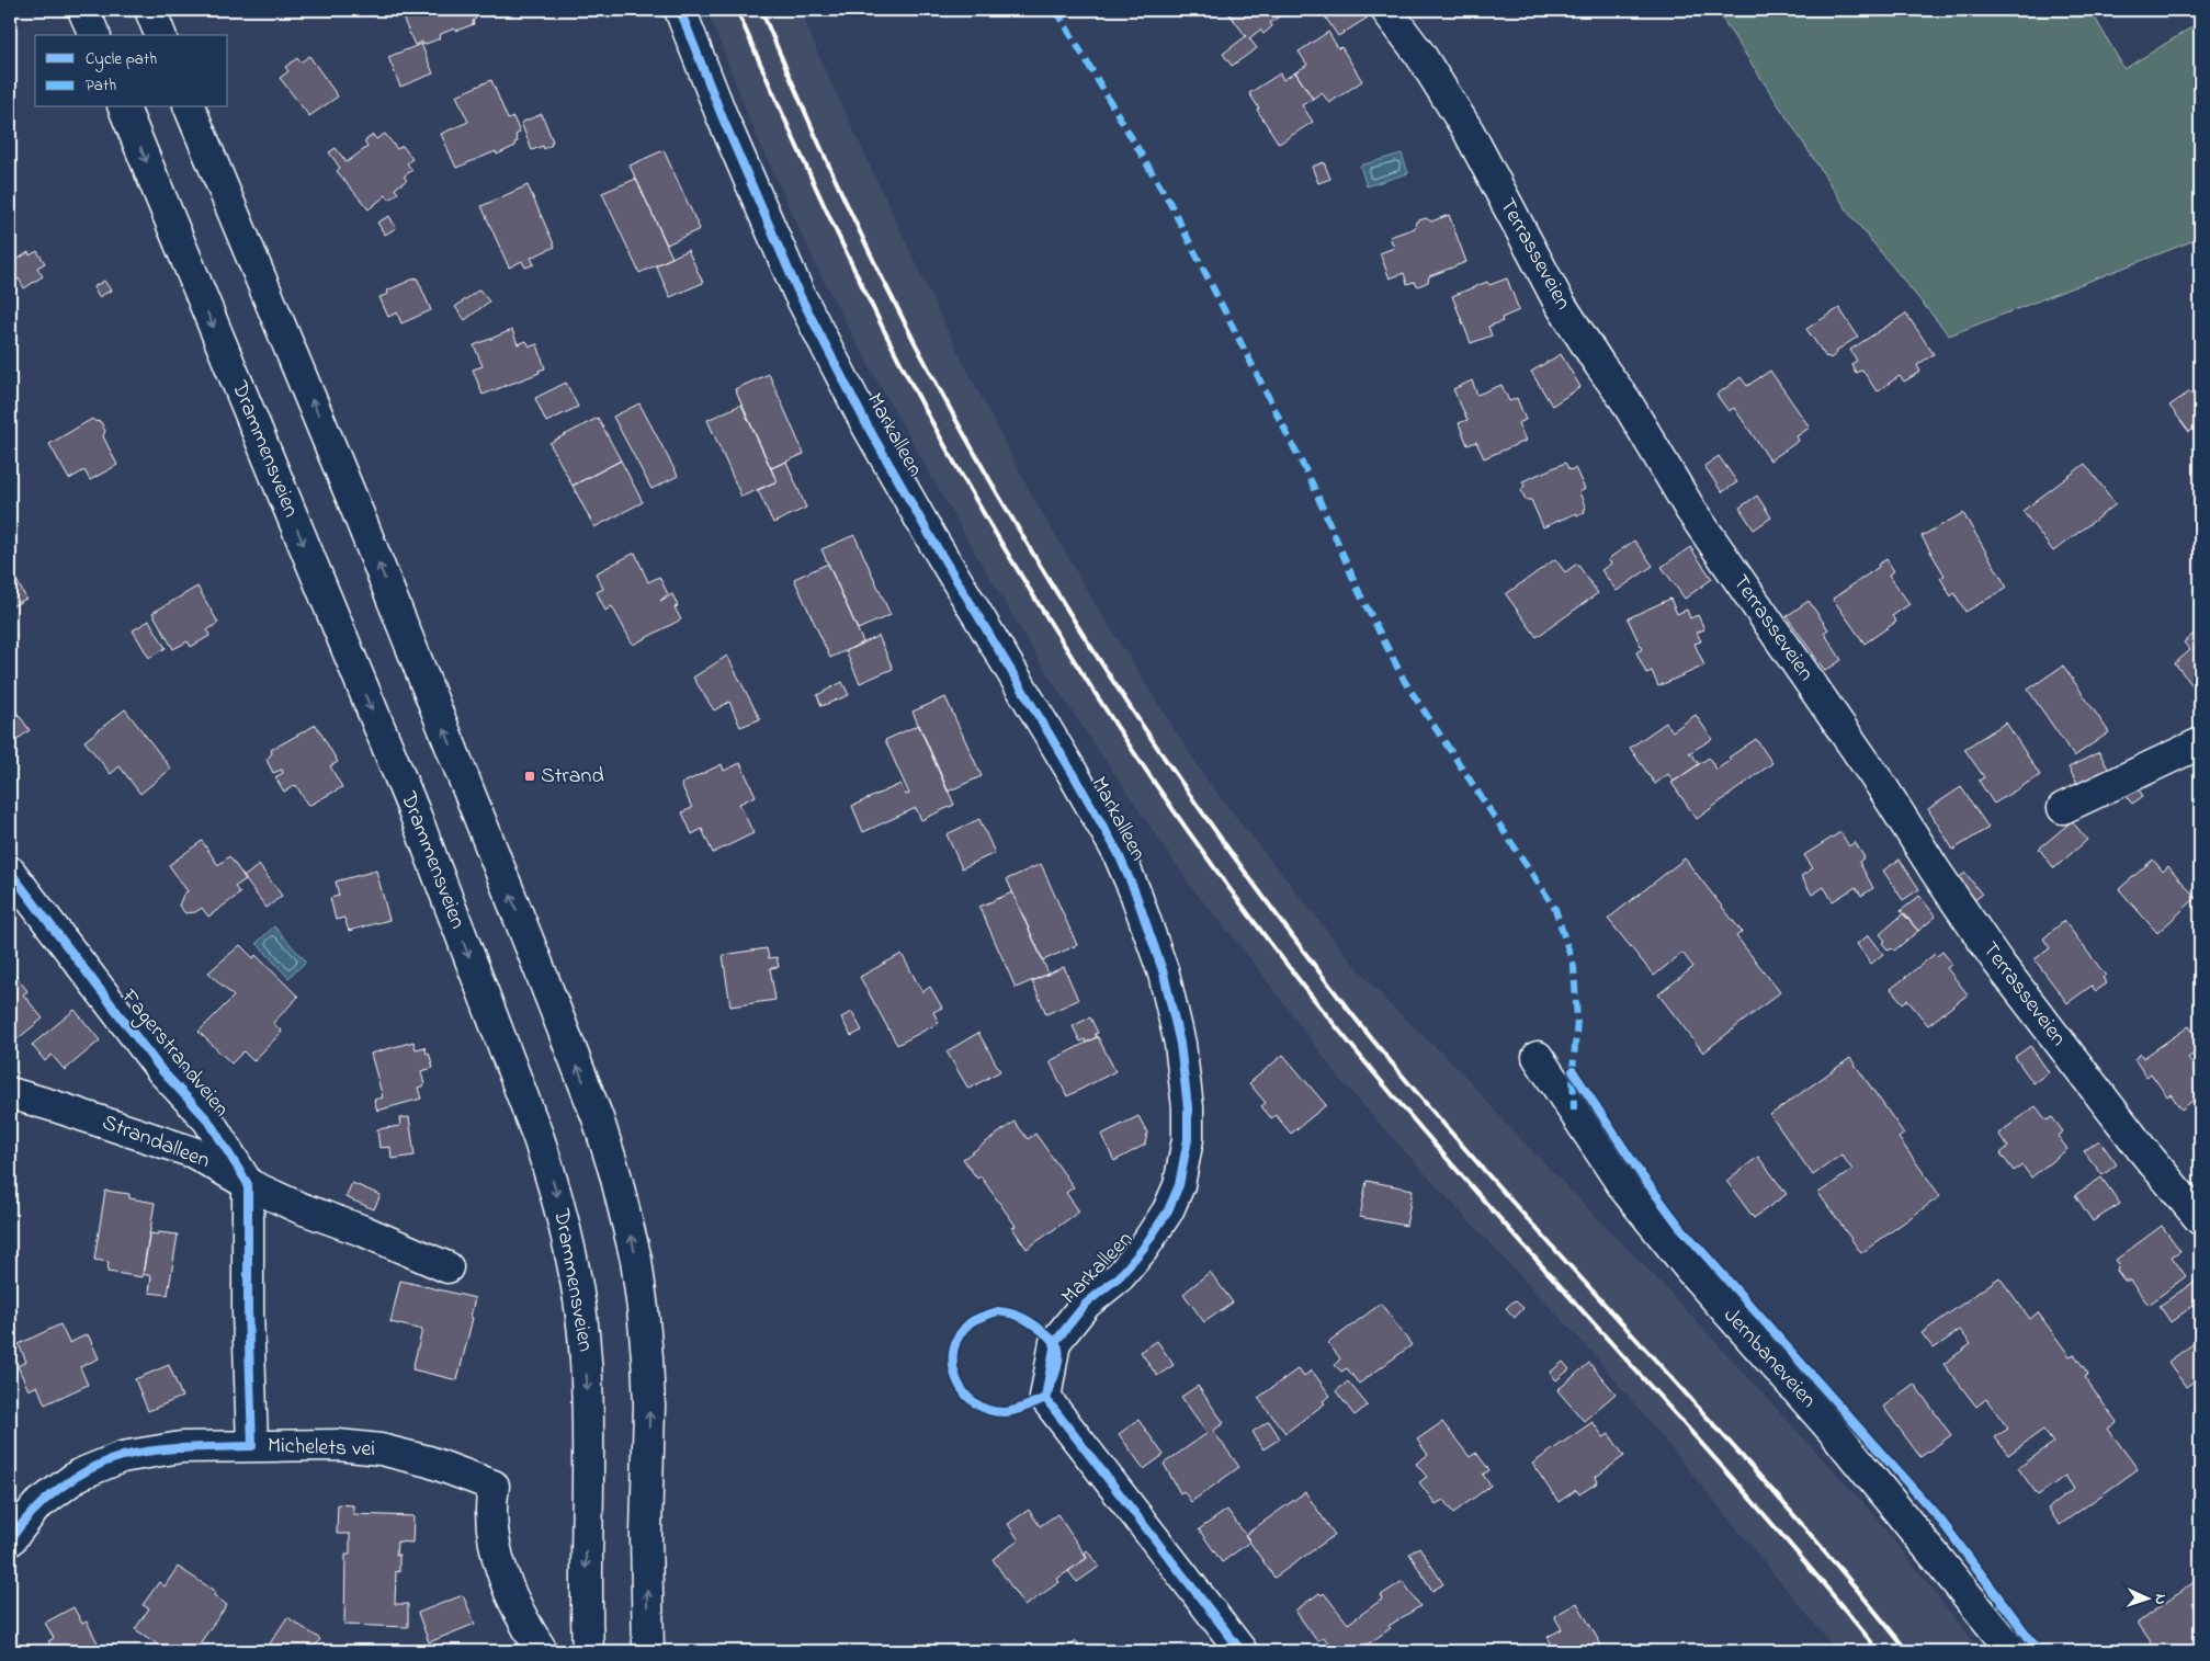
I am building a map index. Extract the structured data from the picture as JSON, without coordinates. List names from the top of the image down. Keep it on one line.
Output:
{"streets":{"main road":["Terrasseveien","Markalleen","Drammensveien","Fagerstrandveien","Strandalleen","Jernbaneveien","Michelets vei"]},"crossings":[["Fagerstrandveien","Strandalleen"]],"places":{"transit":["Strand"]},"legend":["Cycle path","Path"],"north":"right"}
